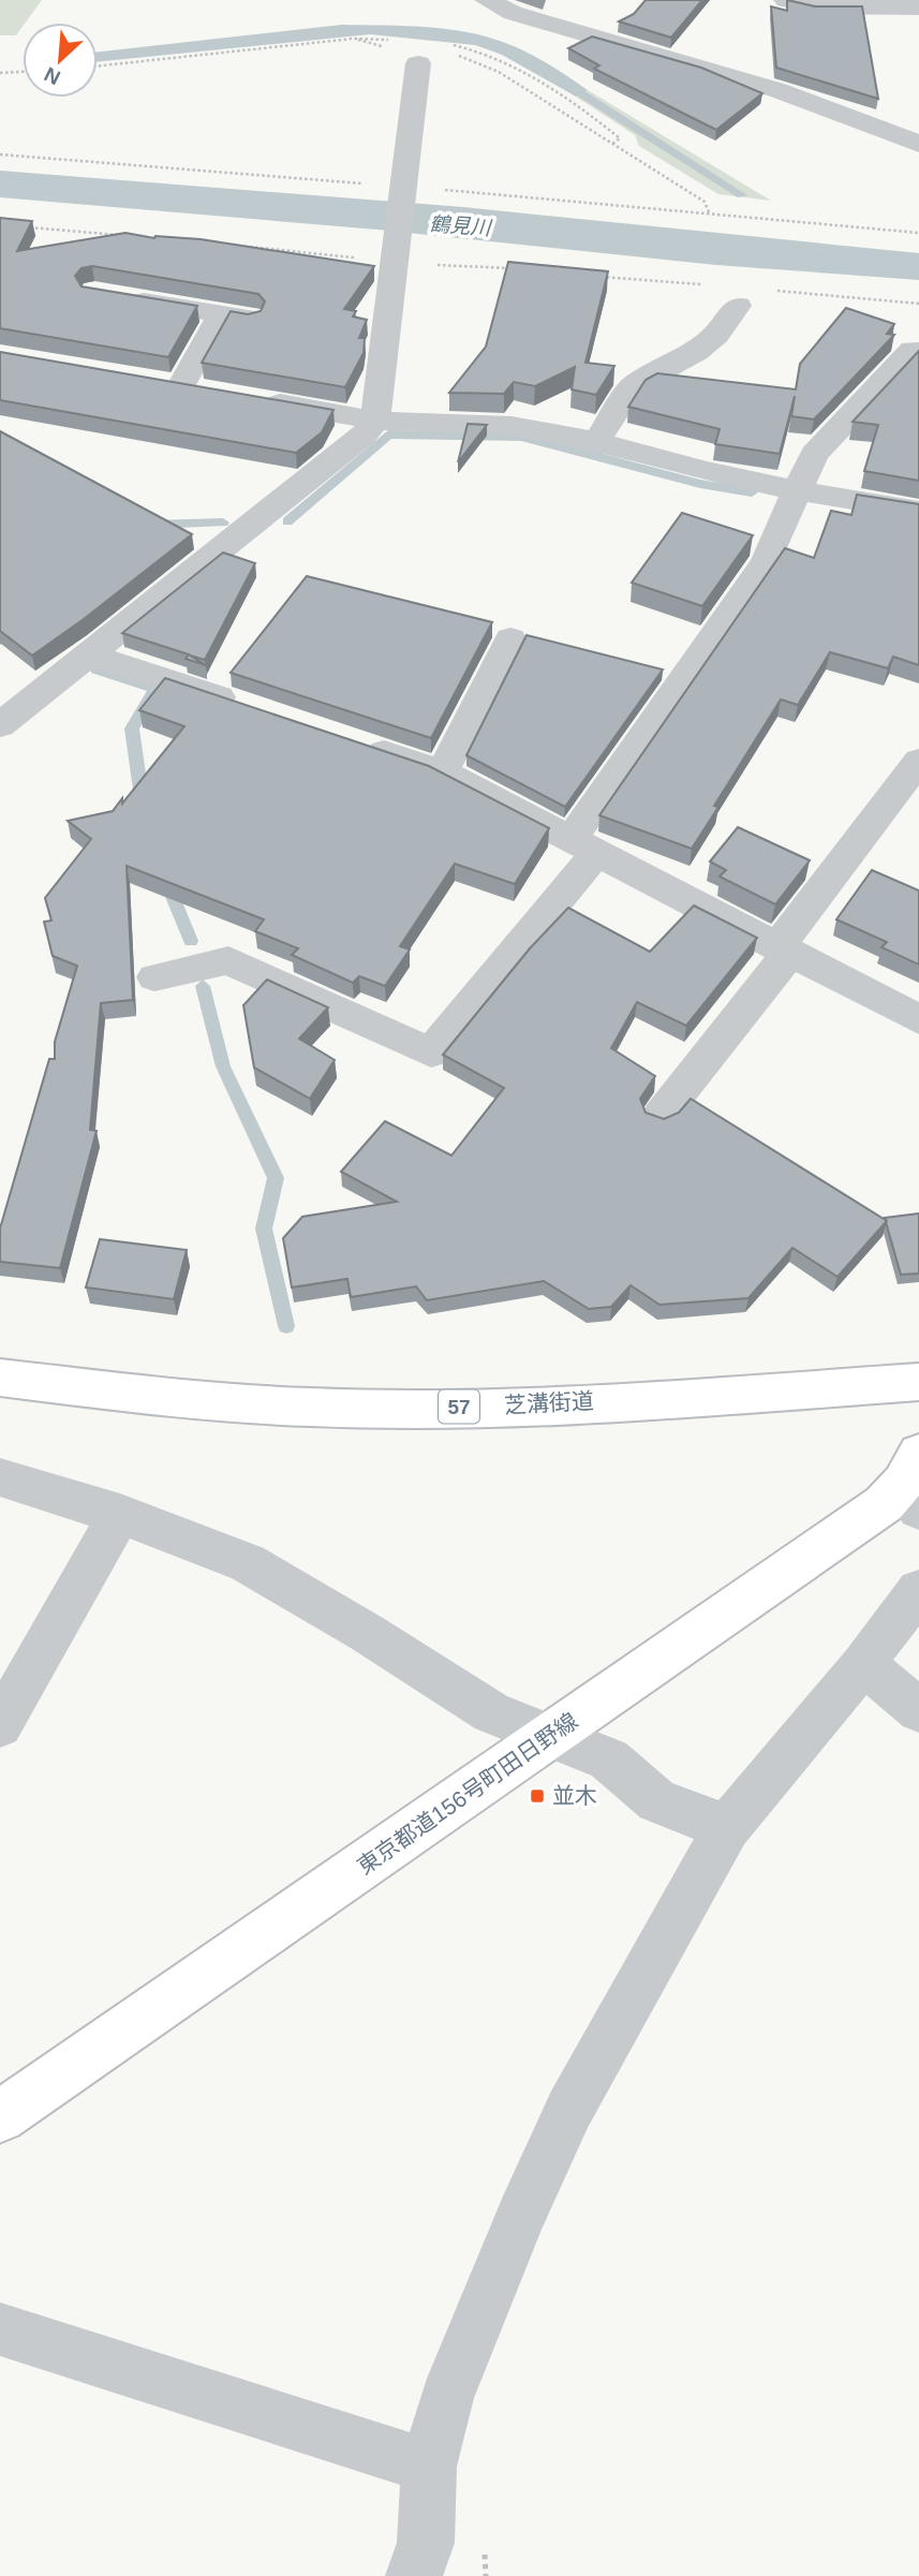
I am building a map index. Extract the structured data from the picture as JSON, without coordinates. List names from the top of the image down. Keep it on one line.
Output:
{"streets":{"main road":["芝溝街道","57","東京都道156号町田日野線"]},"water":["鶴見川"],"places":{"transit":["並木"]},"north":"bottom left"}
